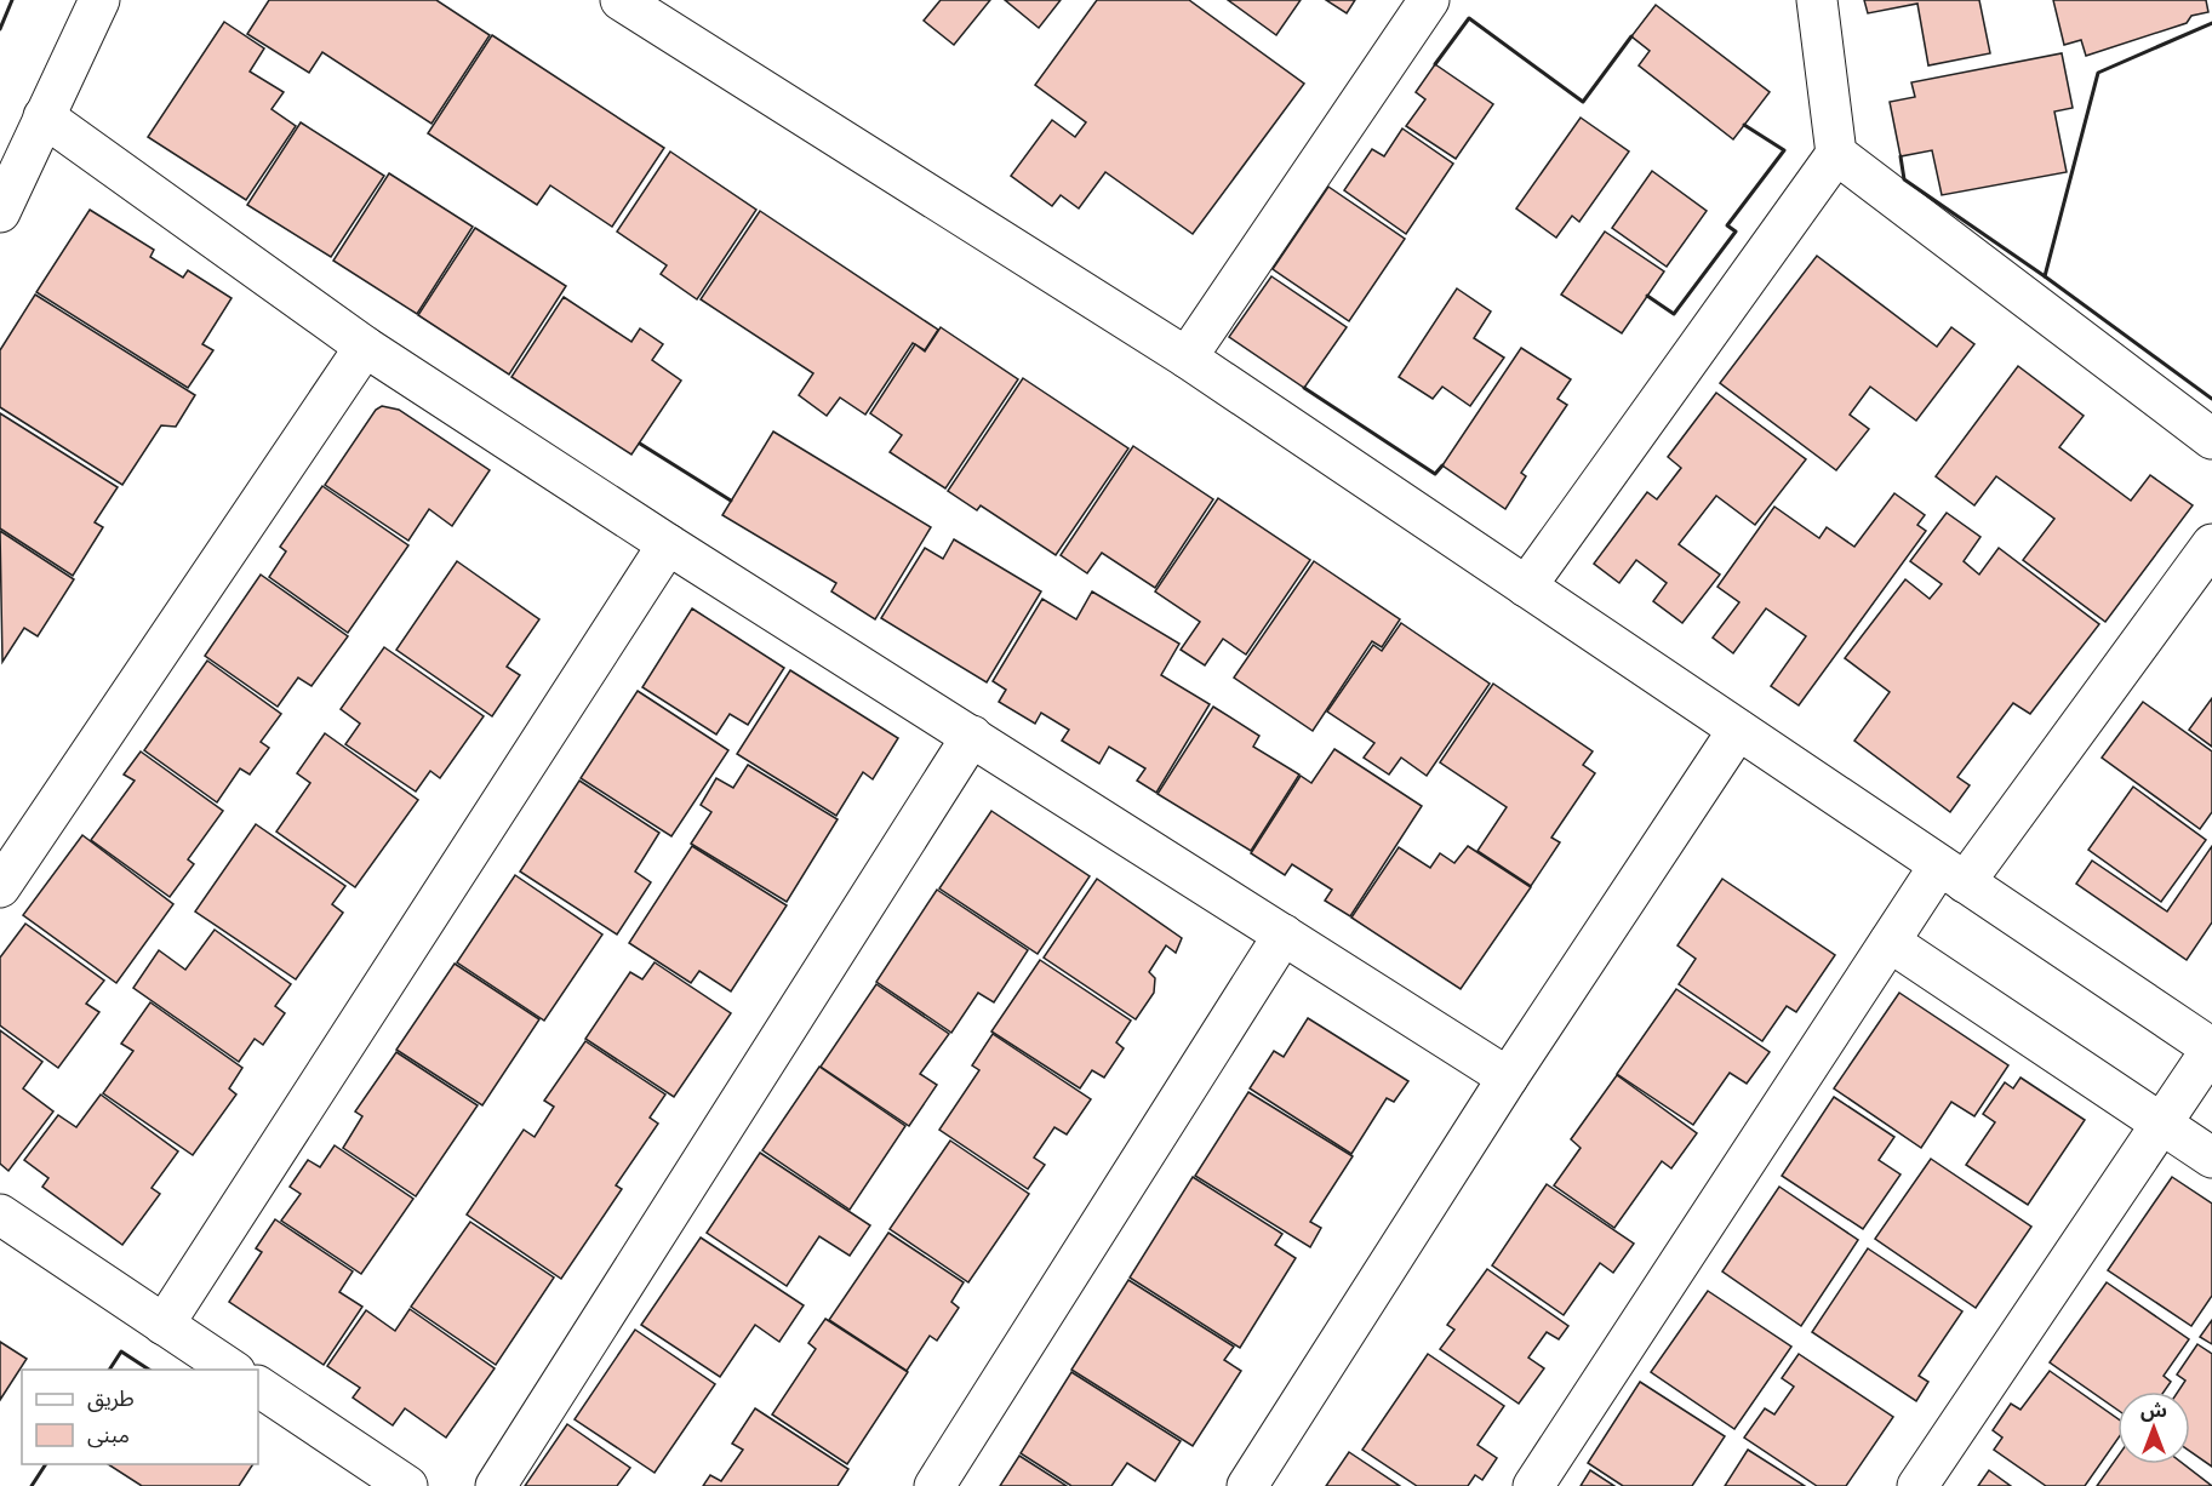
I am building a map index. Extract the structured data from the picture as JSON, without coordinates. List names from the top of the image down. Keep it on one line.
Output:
{"legend":["طريق","مبنى"],"north":"top"}
